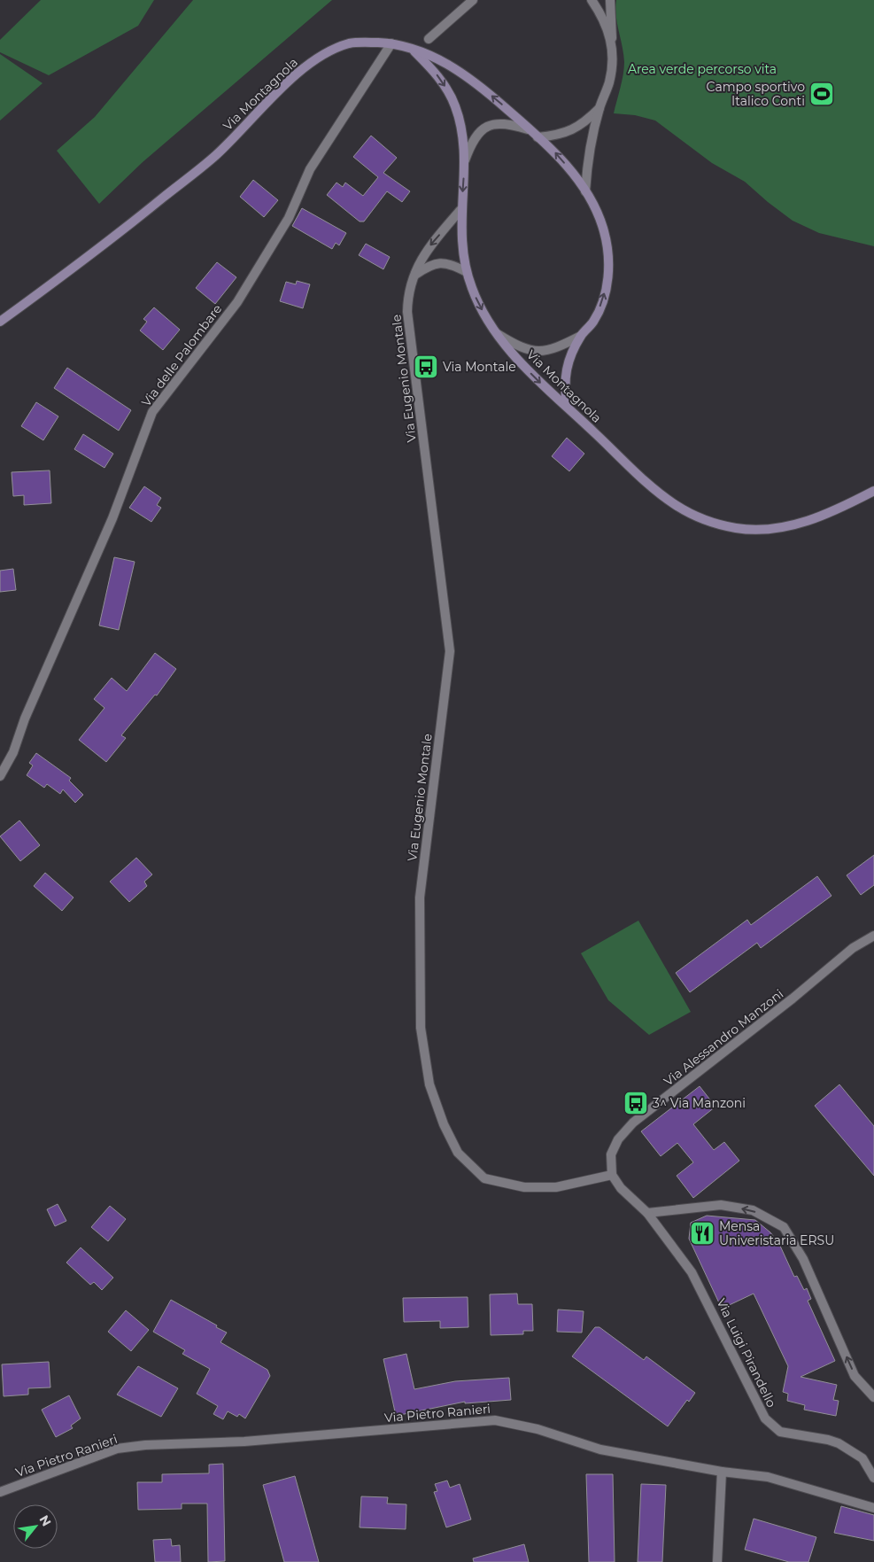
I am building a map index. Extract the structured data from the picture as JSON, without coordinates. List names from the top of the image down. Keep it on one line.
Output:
{"streets":{"main road":["Via Montagnola"],"street":["Via delle Palombare","Via Eugenio Montale","Via Alessandro Manzoni","Via Luigi Pirandello","Via Pietro Ranieri"]},"crossings":[["Via Montagnola","Via delle Palombare"],["Via Montagnola","Via Eugenio Montale"],["Via Eugenio Montale","Via Alessandro Manzoni"]],"parks":["Area verde percorso vita"],"places":{"sports":["Campo sportivo Italico Conti"],"bus stop":["Via Montale","3^ Via Manzoni"],"restaurant":["Mensa Univeristaria ERSU"]},"north":"top right"}
